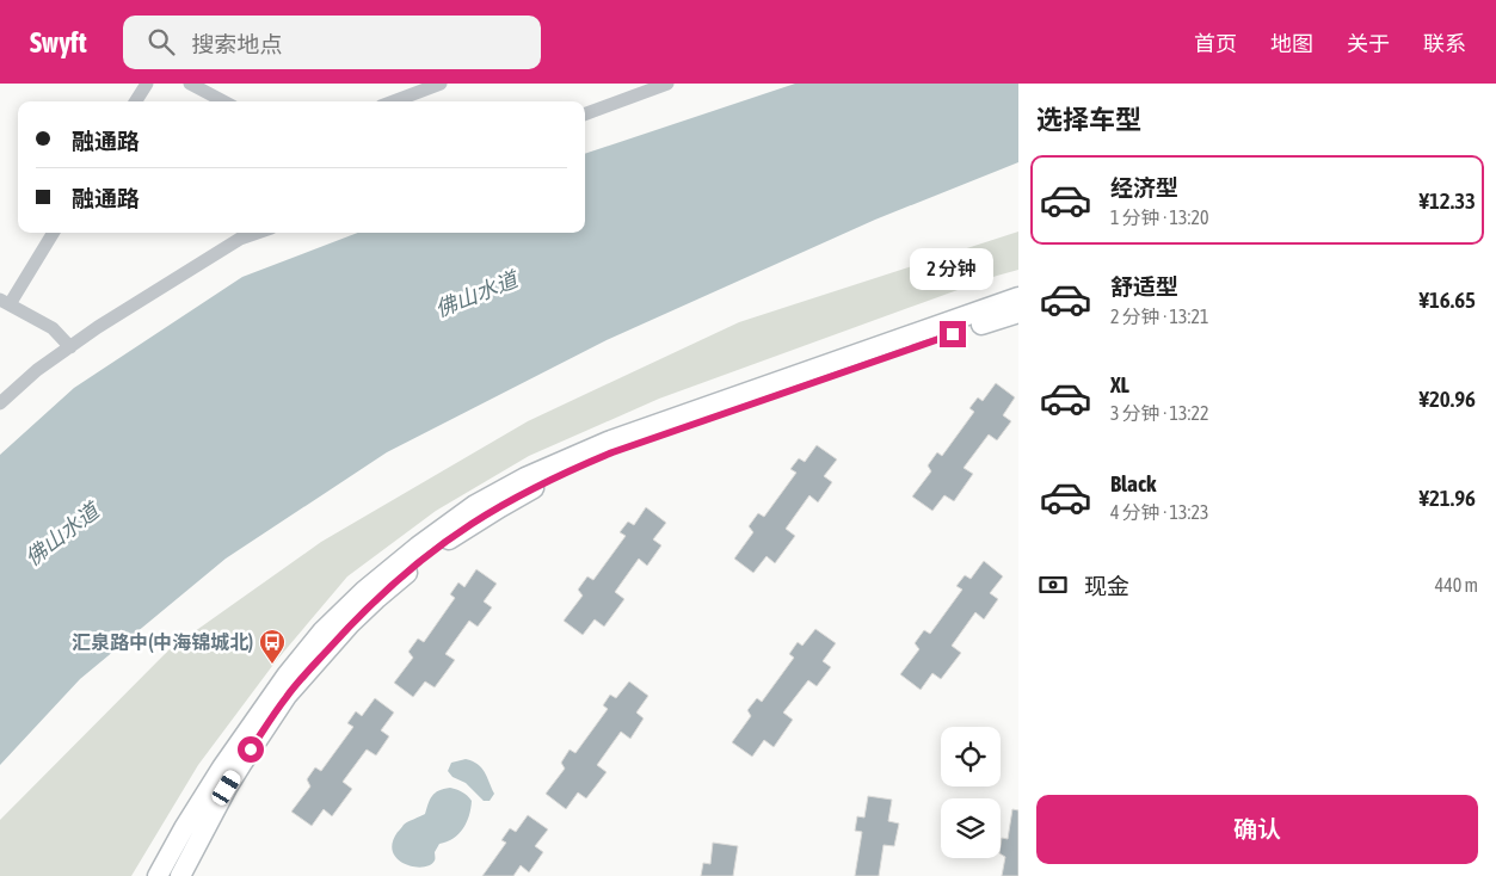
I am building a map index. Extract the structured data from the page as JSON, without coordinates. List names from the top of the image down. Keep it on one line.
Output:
{"water":["佛山水道"],"places":{"bus stop":["汇泉路中(中海锦城北)"]},"page":{"header":"Swyft","search":"搜索地点","nav":["首页","地图","关于","联系"],"heading":"选择车型","banner":["融通路","融通路"],"list":[{"name":"经济型","note":"1 分钟 · 13:20","value":"¥12.33"},{"name":"舒适型","note":"2 分钟 · 13:21","value":"¥16.65"},{"name":"XL","note":"3 分钟 · 13:22","value":"¥20.96"},{"name":"Black","note":"4 分钟 · 13:23","value":"¥21.96"}],"bubble":"2 分钟","pay":["现金","440 m"],"buttons":"确认"}}
